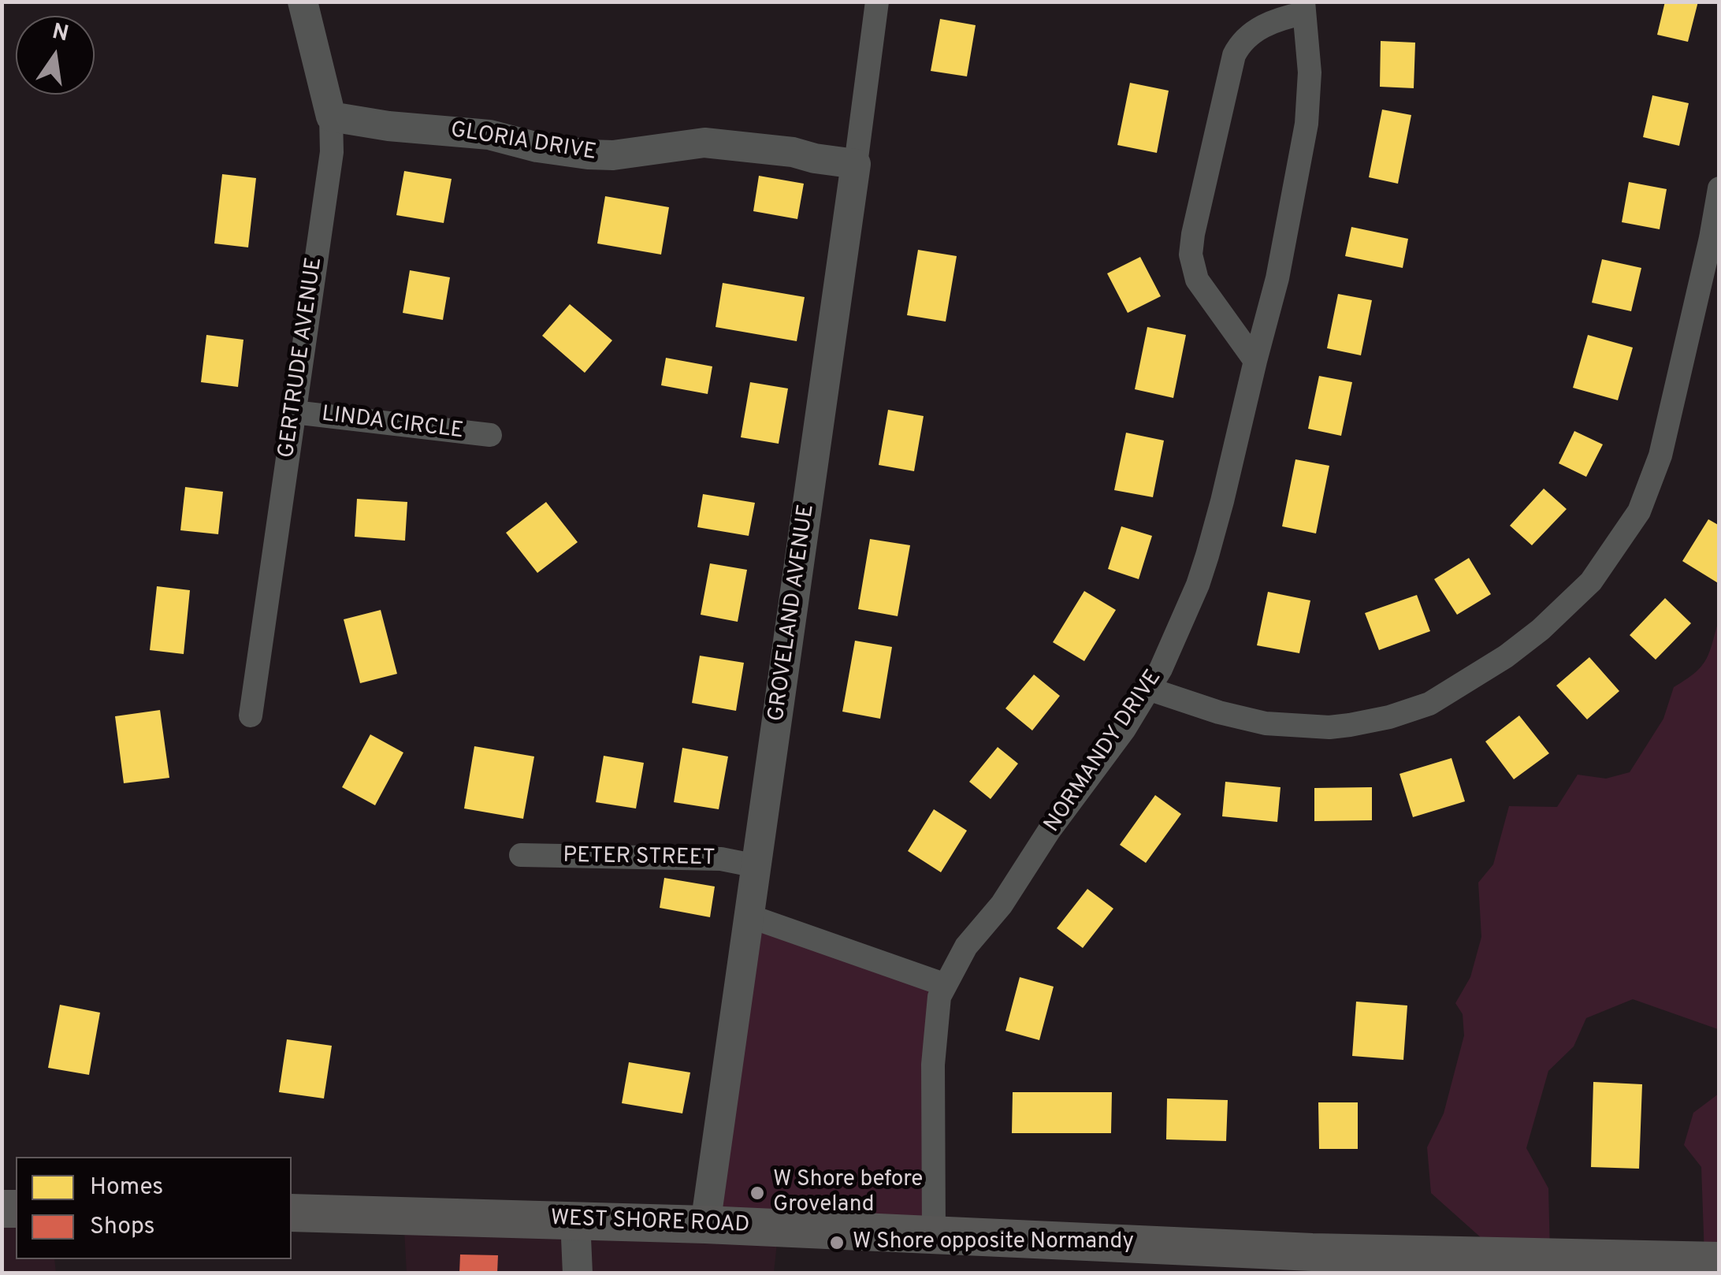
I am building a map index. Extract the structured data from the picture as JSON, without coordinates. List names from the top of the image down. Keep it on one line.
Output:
{"streets":{"main road":["WEST SHORE ROAD"],"street":["GLORIA DRIVE","GERTRUDE AVENUE","LINDA CIRCLE","GROVELAND AVENUE","NORMANDY DRIVE","PETER STREET"]},"crossings":[["GLORIA DRIVE","GERTRUDE AVENUE"],["GLORIA DRIVE","GROVELAND AVENUE"],["GERTRUDE AVENUE","LINDA CIRCLE"],["GROVELAND AVENUE","PETER STREET"],["GROVELAND AVENUE","WEST SHORE ROAD"],["NORMANDY DRIVE","WEST SHORE ROAD"]],"places":["W Shore before Groveland","W Shore opposite Normandy"],"legend":["Homes","Shops"],"north":"top"}
